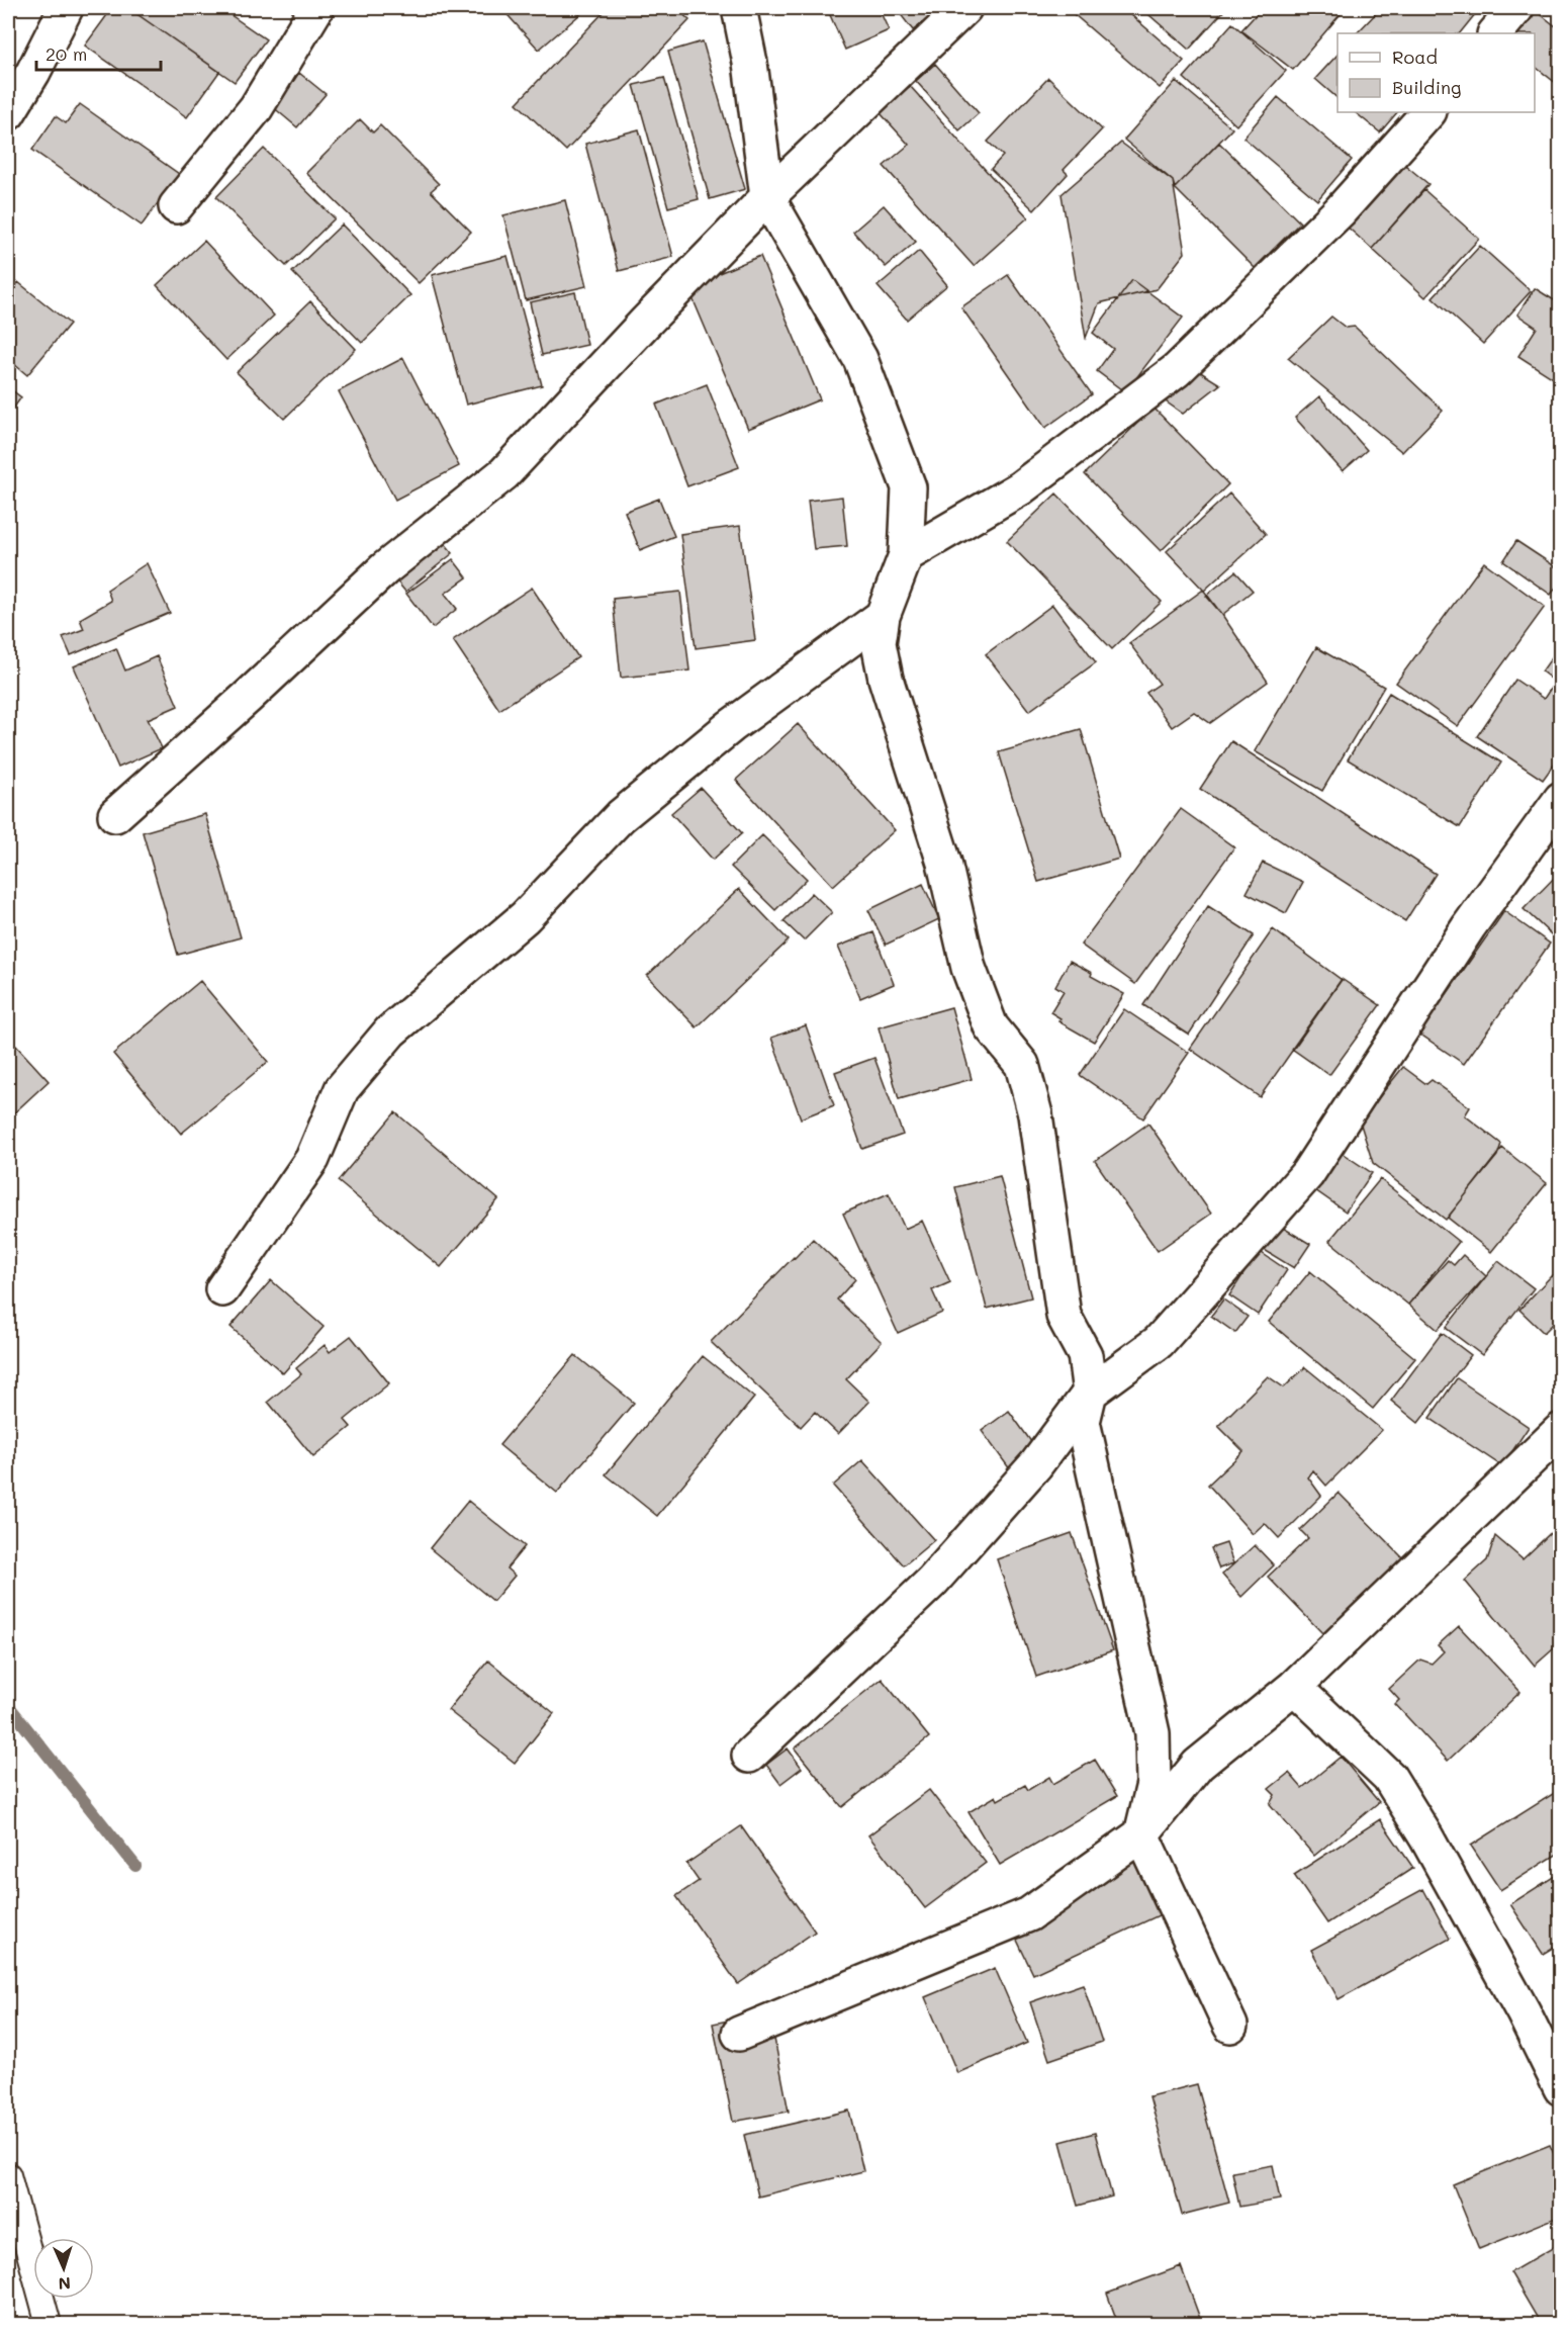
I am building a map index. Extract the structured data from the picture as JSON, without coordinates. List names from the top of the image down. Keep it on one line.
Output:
{"legend":["Road","Building"],"scale_bar":"20 m","north":"bottom"}
